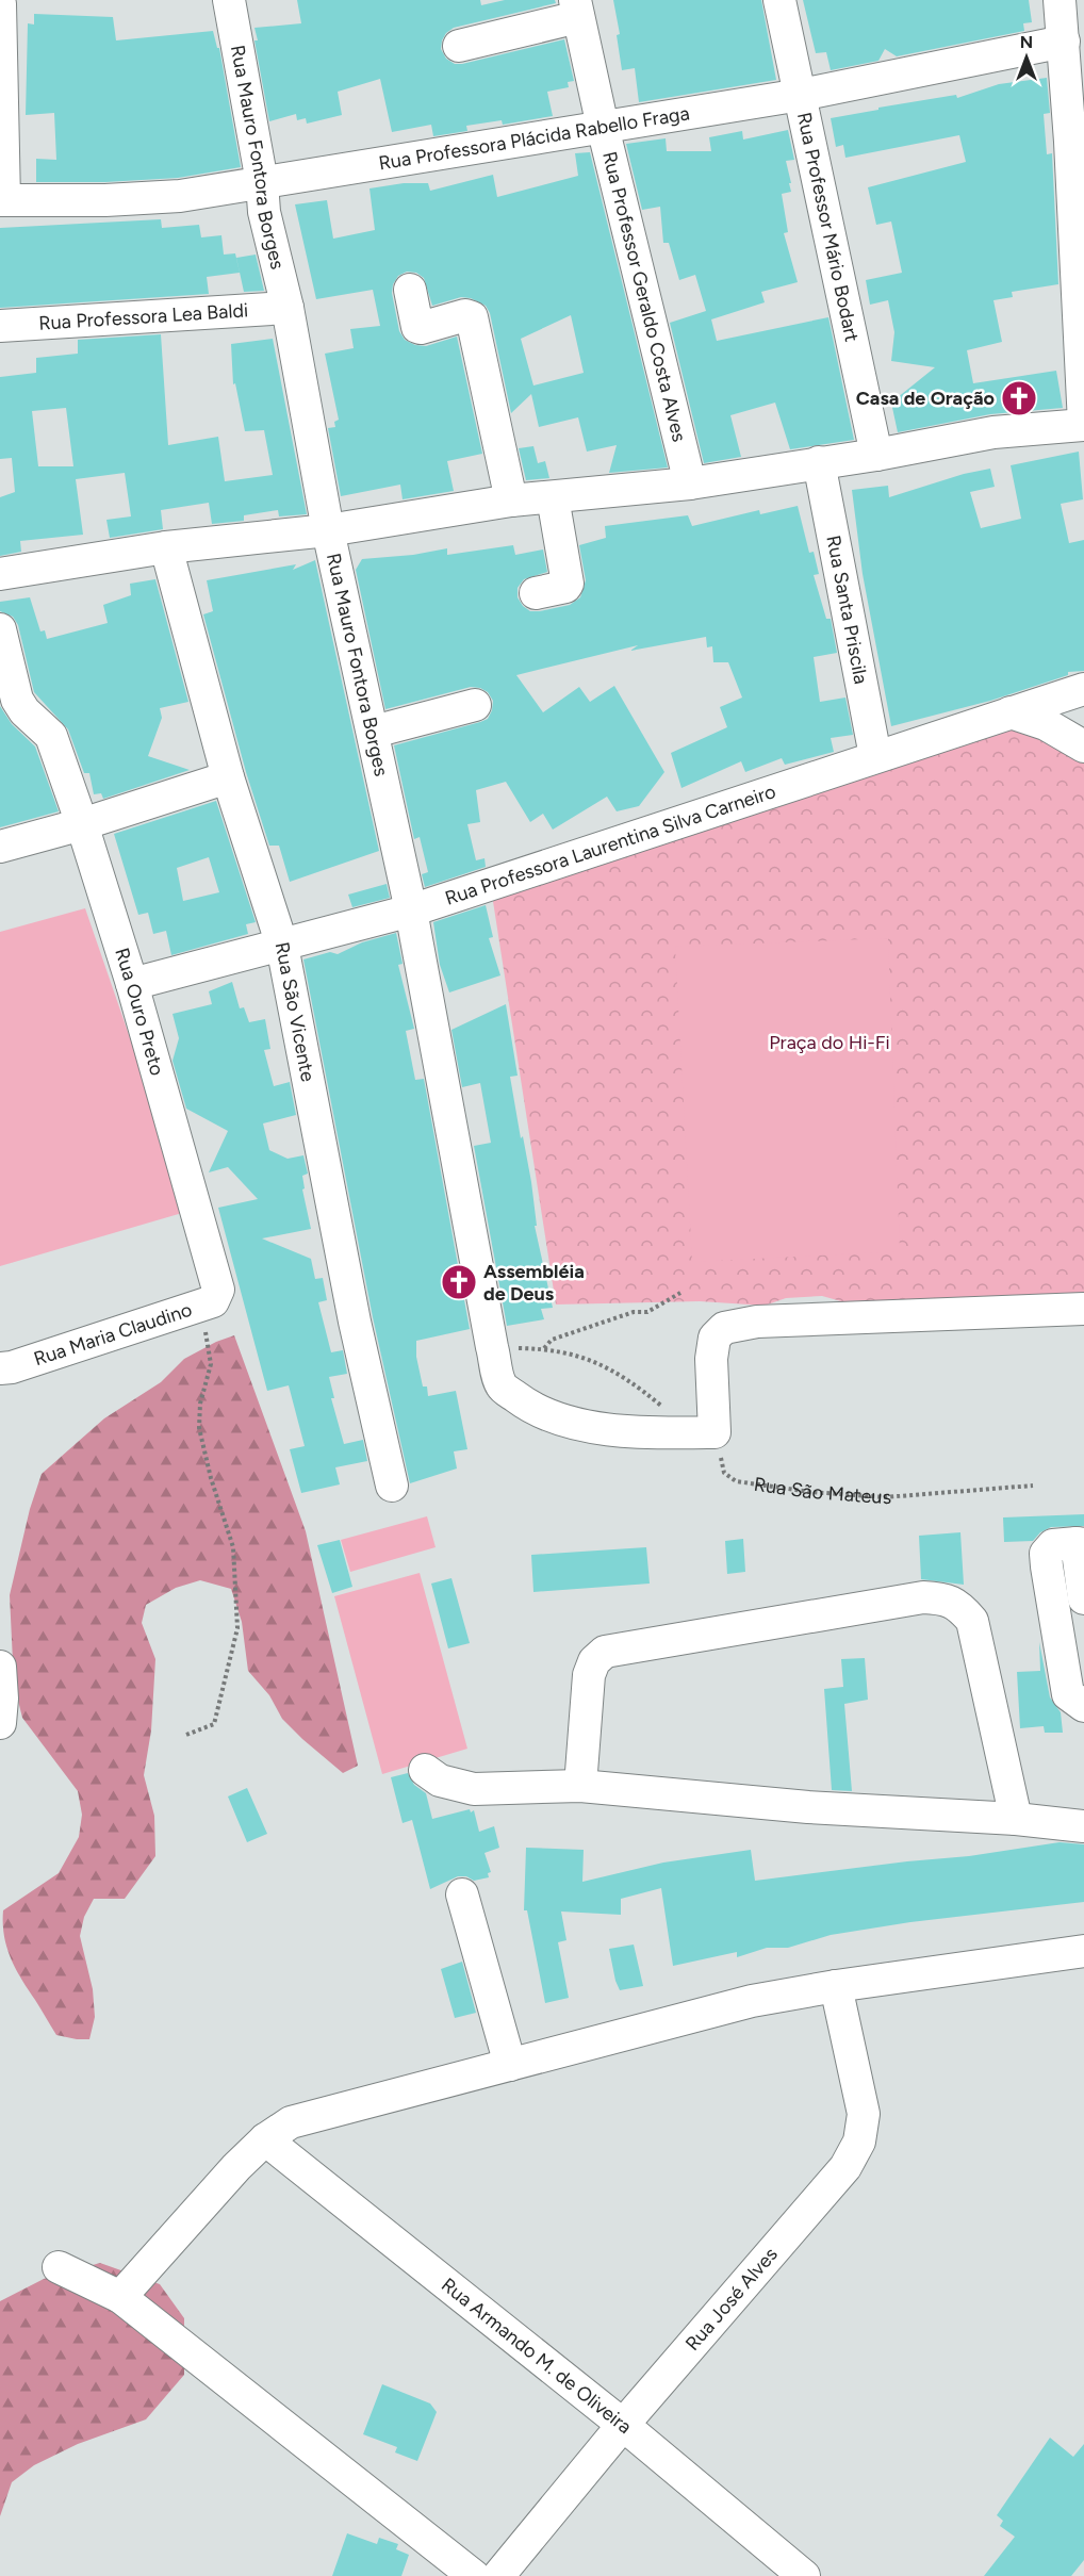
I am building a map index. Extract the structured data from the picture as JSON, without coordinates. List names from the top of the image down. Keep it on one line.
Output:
{"streets":{"street":["Rua Professora Plácida Rabello Fraga","Rua Mauro Fontora Borges","Rua Professor Mário Bodart","Rua Professor Geraldo Costa Alves","Rua Professora Lea Baldi","Rua Santa Priscila","Rua Professora Laurentina Silva Carneiro","Rua Ouro Preto","Rua São Vicente","Rua Maria Claudino","Rua José Alves","Rua Armando M. de Oliveira"],"path":["Rua São Mateus"]},"crossings":[["Rua Professora Plácida Rabello Fraga","Rua Mauro Fontora Borges"],["Rua Professora Plácida Rabello Fraga","Rua Professor Mário Bodart"],["Rua Professora Plácida Rabello Fraga","Rua Professor Geraldo Costa Alves"],["Rua Mauro Fontora Borges","Rua Professora Lea Baldi"],["Rua Mauro Fontora Borges","Rua Professora Laurentina Silva Carneiro"],["Rua Santa Priscila","Rua Professora Laurentina Silva Carneiro"],["Rua Professora Laurentina Silva Carneiro","Rua Ouro Preto"],["Rua Professora Laurentina Silva Carneiro","Rua São Vicente"],["Rua Ouro Preto","Rua Maria Claudino"],["Rua José Alves","Rua Armando M. de Oliveira"]],"parks":["Praça do Hi-Fi"],"places":{"church":["Casa de Oração","Assembléia de Deus"]},"north":"top"}
